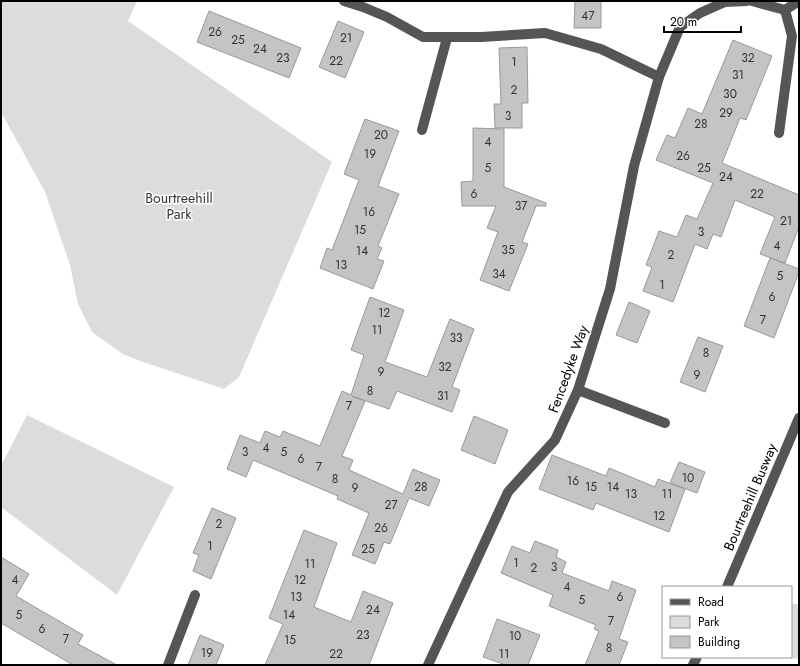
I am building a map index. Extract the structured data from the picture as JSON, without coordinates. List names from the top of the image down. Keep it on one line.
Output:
{"streets":{"street":["Fencedyke Way","Bourtreehill Busway"]},"parks":["Bourtreehill Park"],"house_numbers":["47","26","21","25","24","23","32","22","1","31","2","30","29","3","28","20","4","19","26","5","25","24","6","22","37","16","21","15","3","4","35","14","2","13","34","5","1","6","12","7","11","33","8","32","9","9","8","31","7","4","3","5","6","7","10","8","16","28","15","14","9","13","11","27","12","2","26","1","25","1","11","3","2","4","12","4","13","6","5","24","5","14","7","6","23","10","7","15","8","19","22","11"],"legend":["Road","Park","Building"],"scale_bar":"20 m"}
